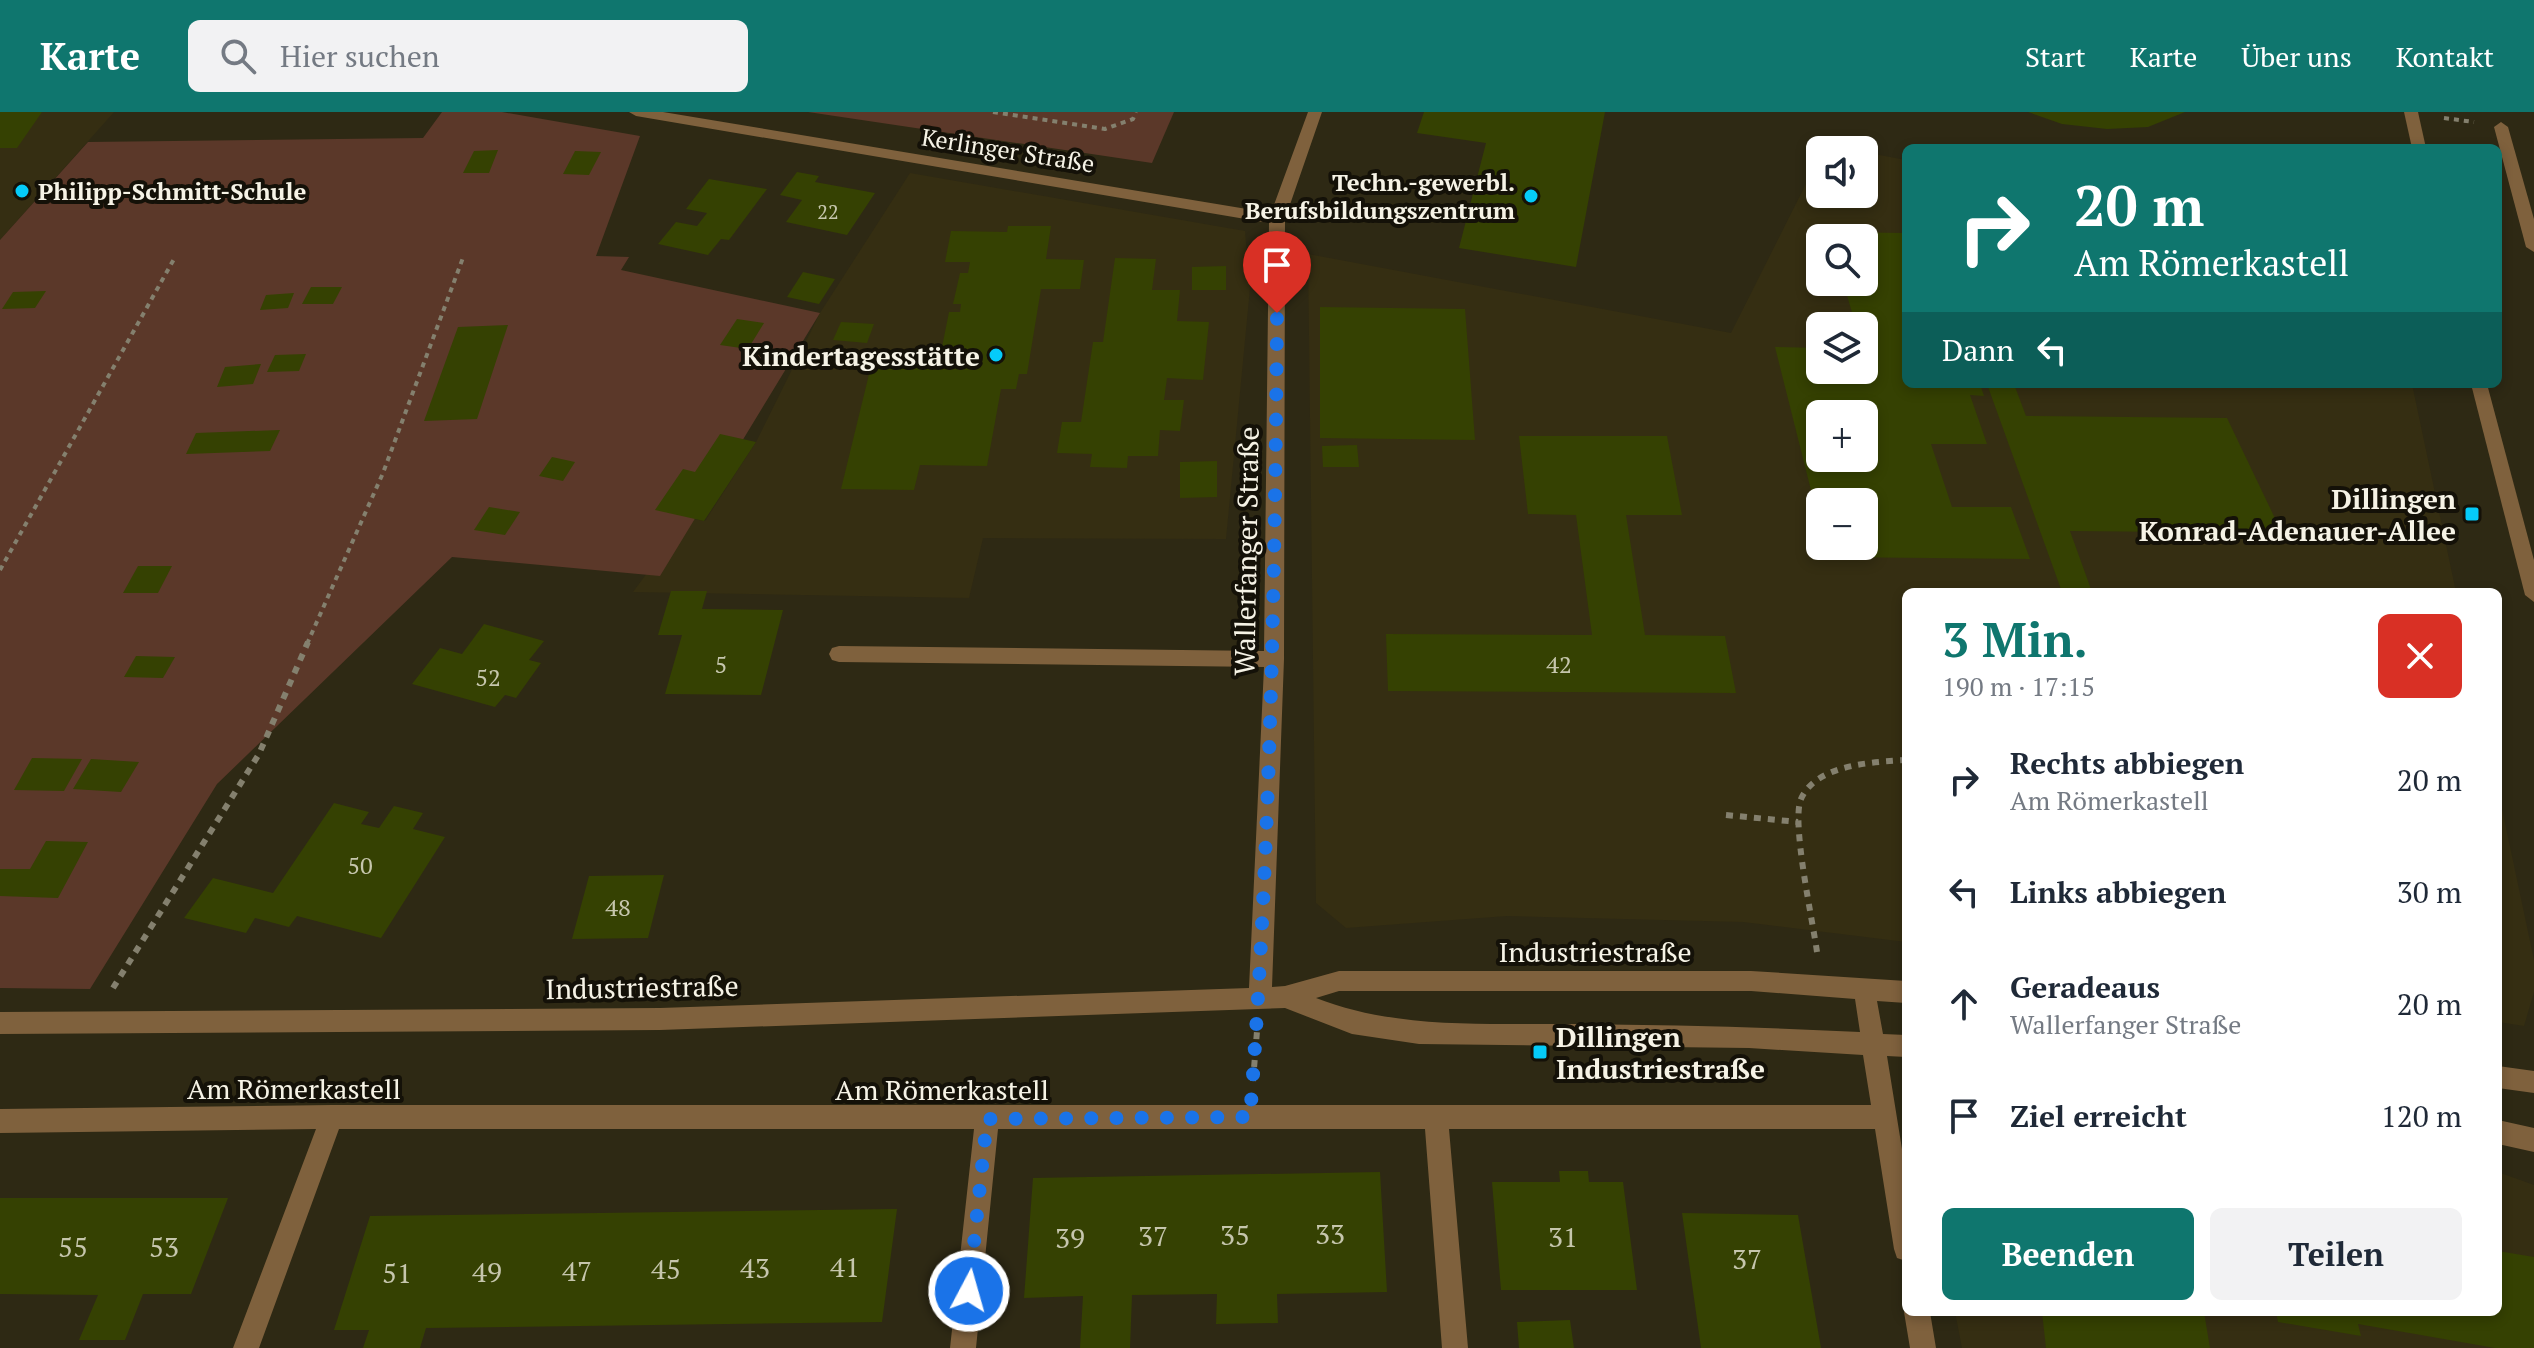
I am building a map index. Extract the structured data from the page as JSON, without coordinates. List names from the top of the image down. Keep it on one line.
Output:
{"streets":{"street":["Kerlinger Straße","Wallerfanger Straße","Industriestraße","Am Römerkastell"]},"crossings":[["Kerlinger Straße","Wallerfanger Straße"],["Wallerfanger Straße","Industriestraße"]],"places":{"other":["Philipp-Schmitt-Schule","Techn.-gewerbl. Berufsbildungszentrum","Kindertagesstätte"],"transit":["Dillingen Konrad-Adenauer-Allee","Dillingen Industriestraße"]},"house_numbers":["22","5","42","52","50","48","33","35","37","31","39","55","53","37","41","43","45","47","49","51"],"page":{"header":"Karte","search":"Hier suchen","nav":["Start","Karte","Über uns","Kontakt"],"map_buttons":["+","−"],"turn":["20 m","Am Römerkastell"],"then":"Dann","heading":["3 Min.","190 m · 17:15"],"list":[{"name":"Rechts abbiegen","note":"Am Römerkastell","value":"20 m"},{"name":"Links abbiegen","value":"30 m"},{"name":"Geradeaus","note":"Wallerfanger Straße","value":"20 m"},{"name":"Ziel erreicht","value":"120 m"}],"buttons":["Beenden","Teilen"]}}
